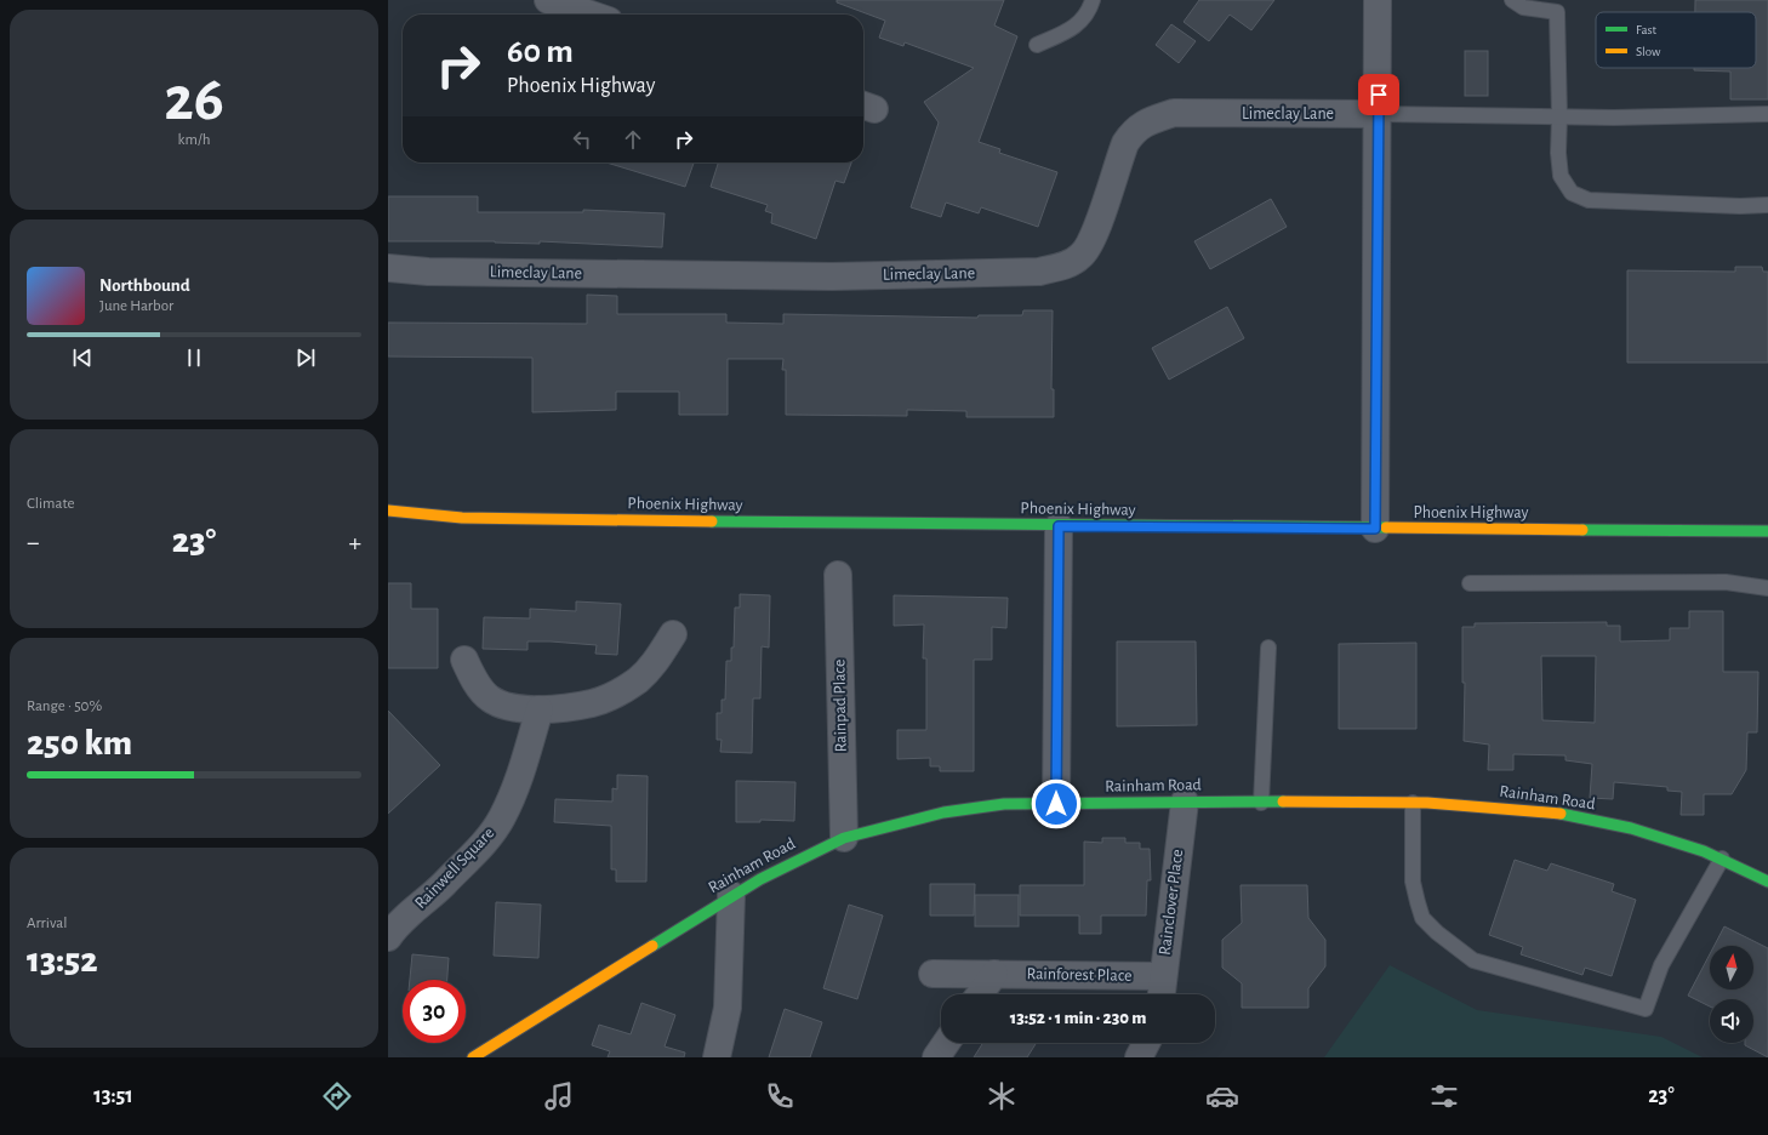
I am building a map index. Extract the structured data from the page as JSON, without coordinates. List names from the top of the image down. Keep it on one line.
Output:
{"streets":{"street":["Limeclay Lane","Phoenix Highway","Rainpad Place","Rainham Road","Rainwell Square","Rainclover Place","Rainforest Place"]},"crossings":[["Rainpad Place","Rainham Road"],["Rainham Road","Rainclover Place"],["Rainclover Place","Rainforest Place"]],"legend":["Fast","Slow"],"north":"top","page":{"tile":[["26","km/h"],"Climate",["Range · 50%","250 km"],["Arrival","13:52"]],"turn":["60 m","Phoenix Highway"],"song":["Northbound","June Harbor"],"heat":["−","23°","+"],"limit":"30","trip":"13:52 · 1 min · 230 m","tabs":["13:51","23°"]}}
